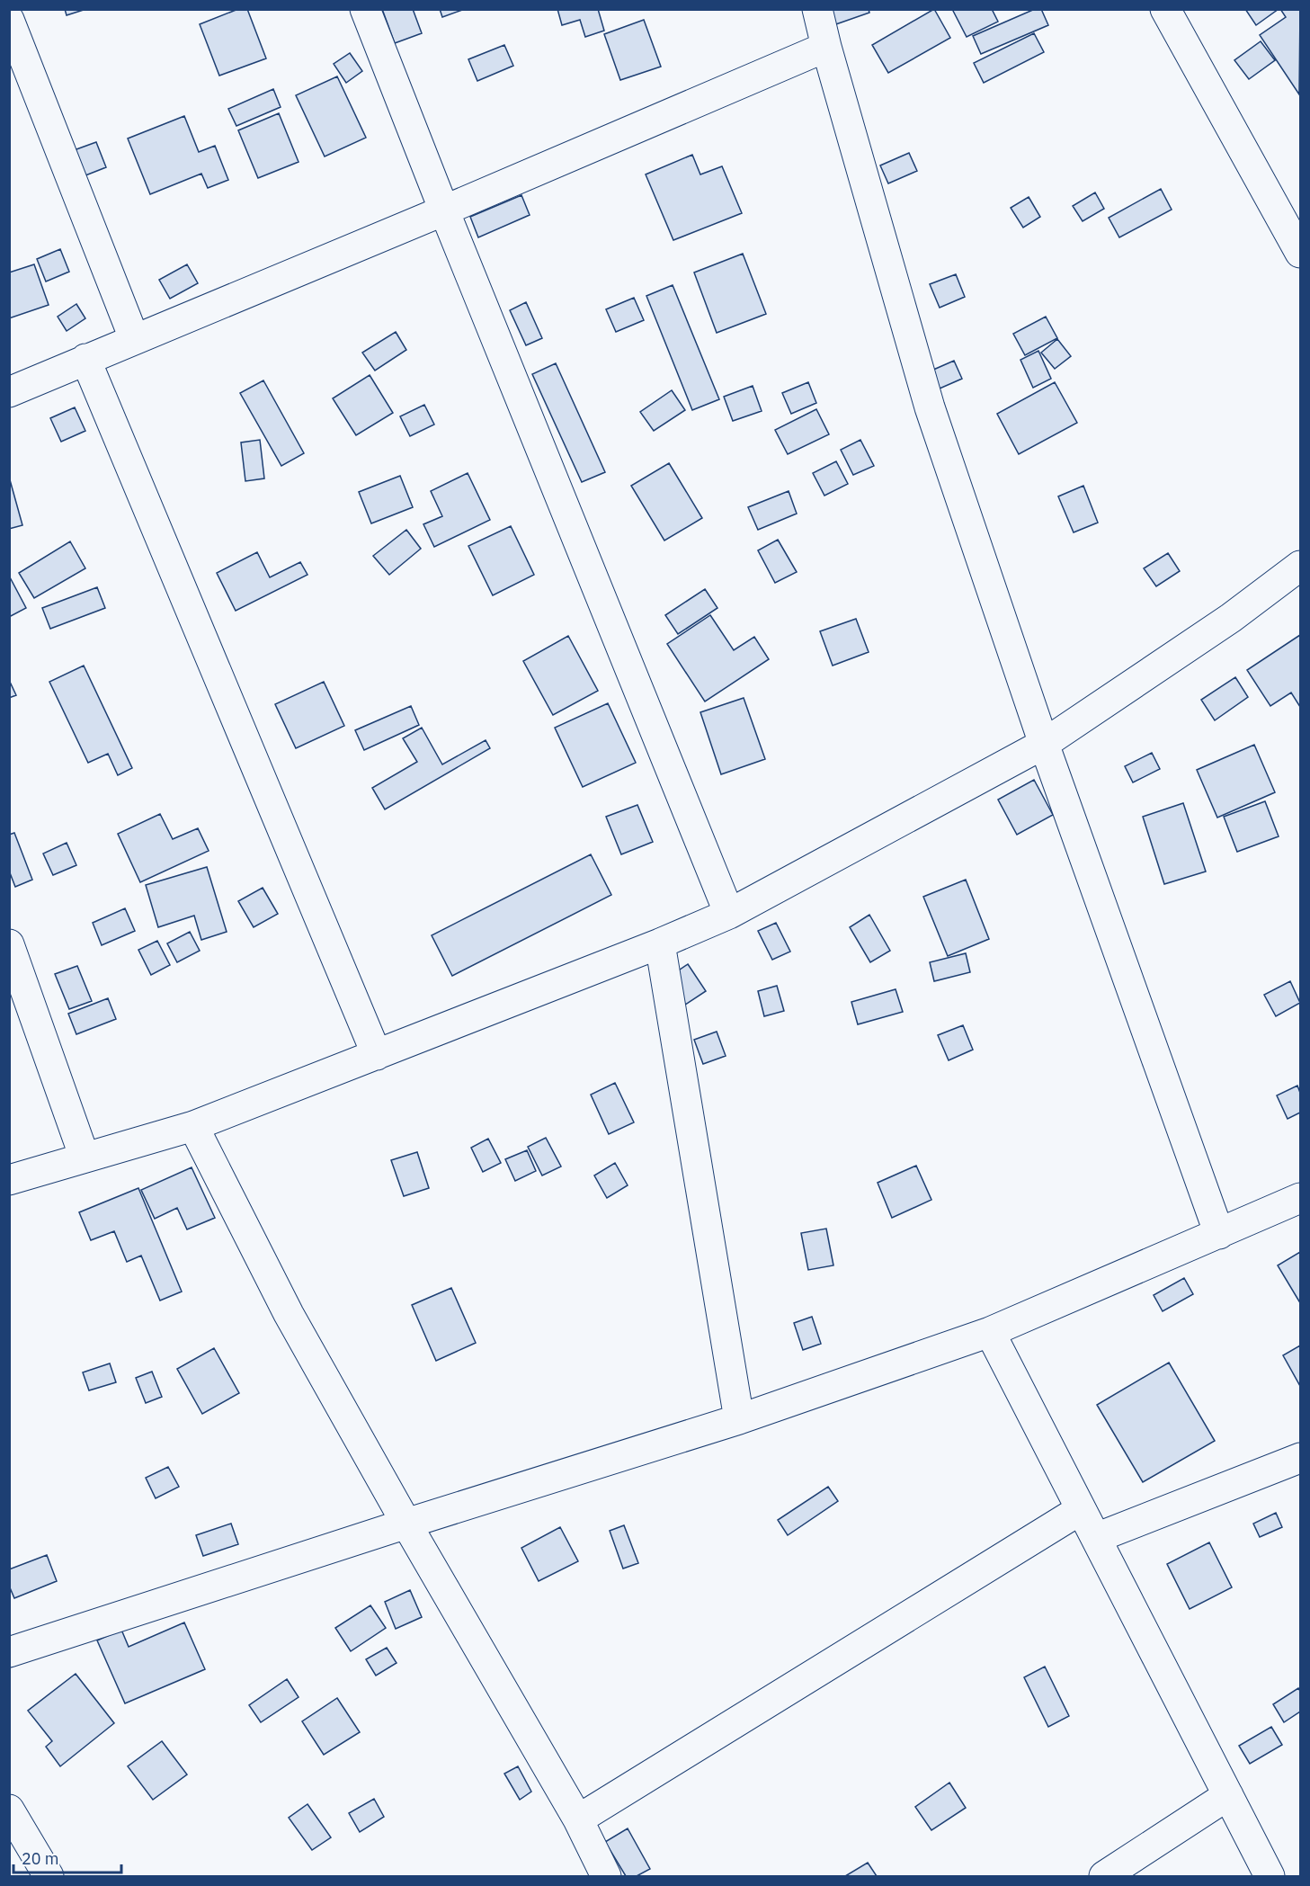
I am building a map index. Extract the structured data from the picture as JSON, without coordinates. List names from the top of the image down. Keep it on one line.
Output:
{"scale_bar":"20 m"}
